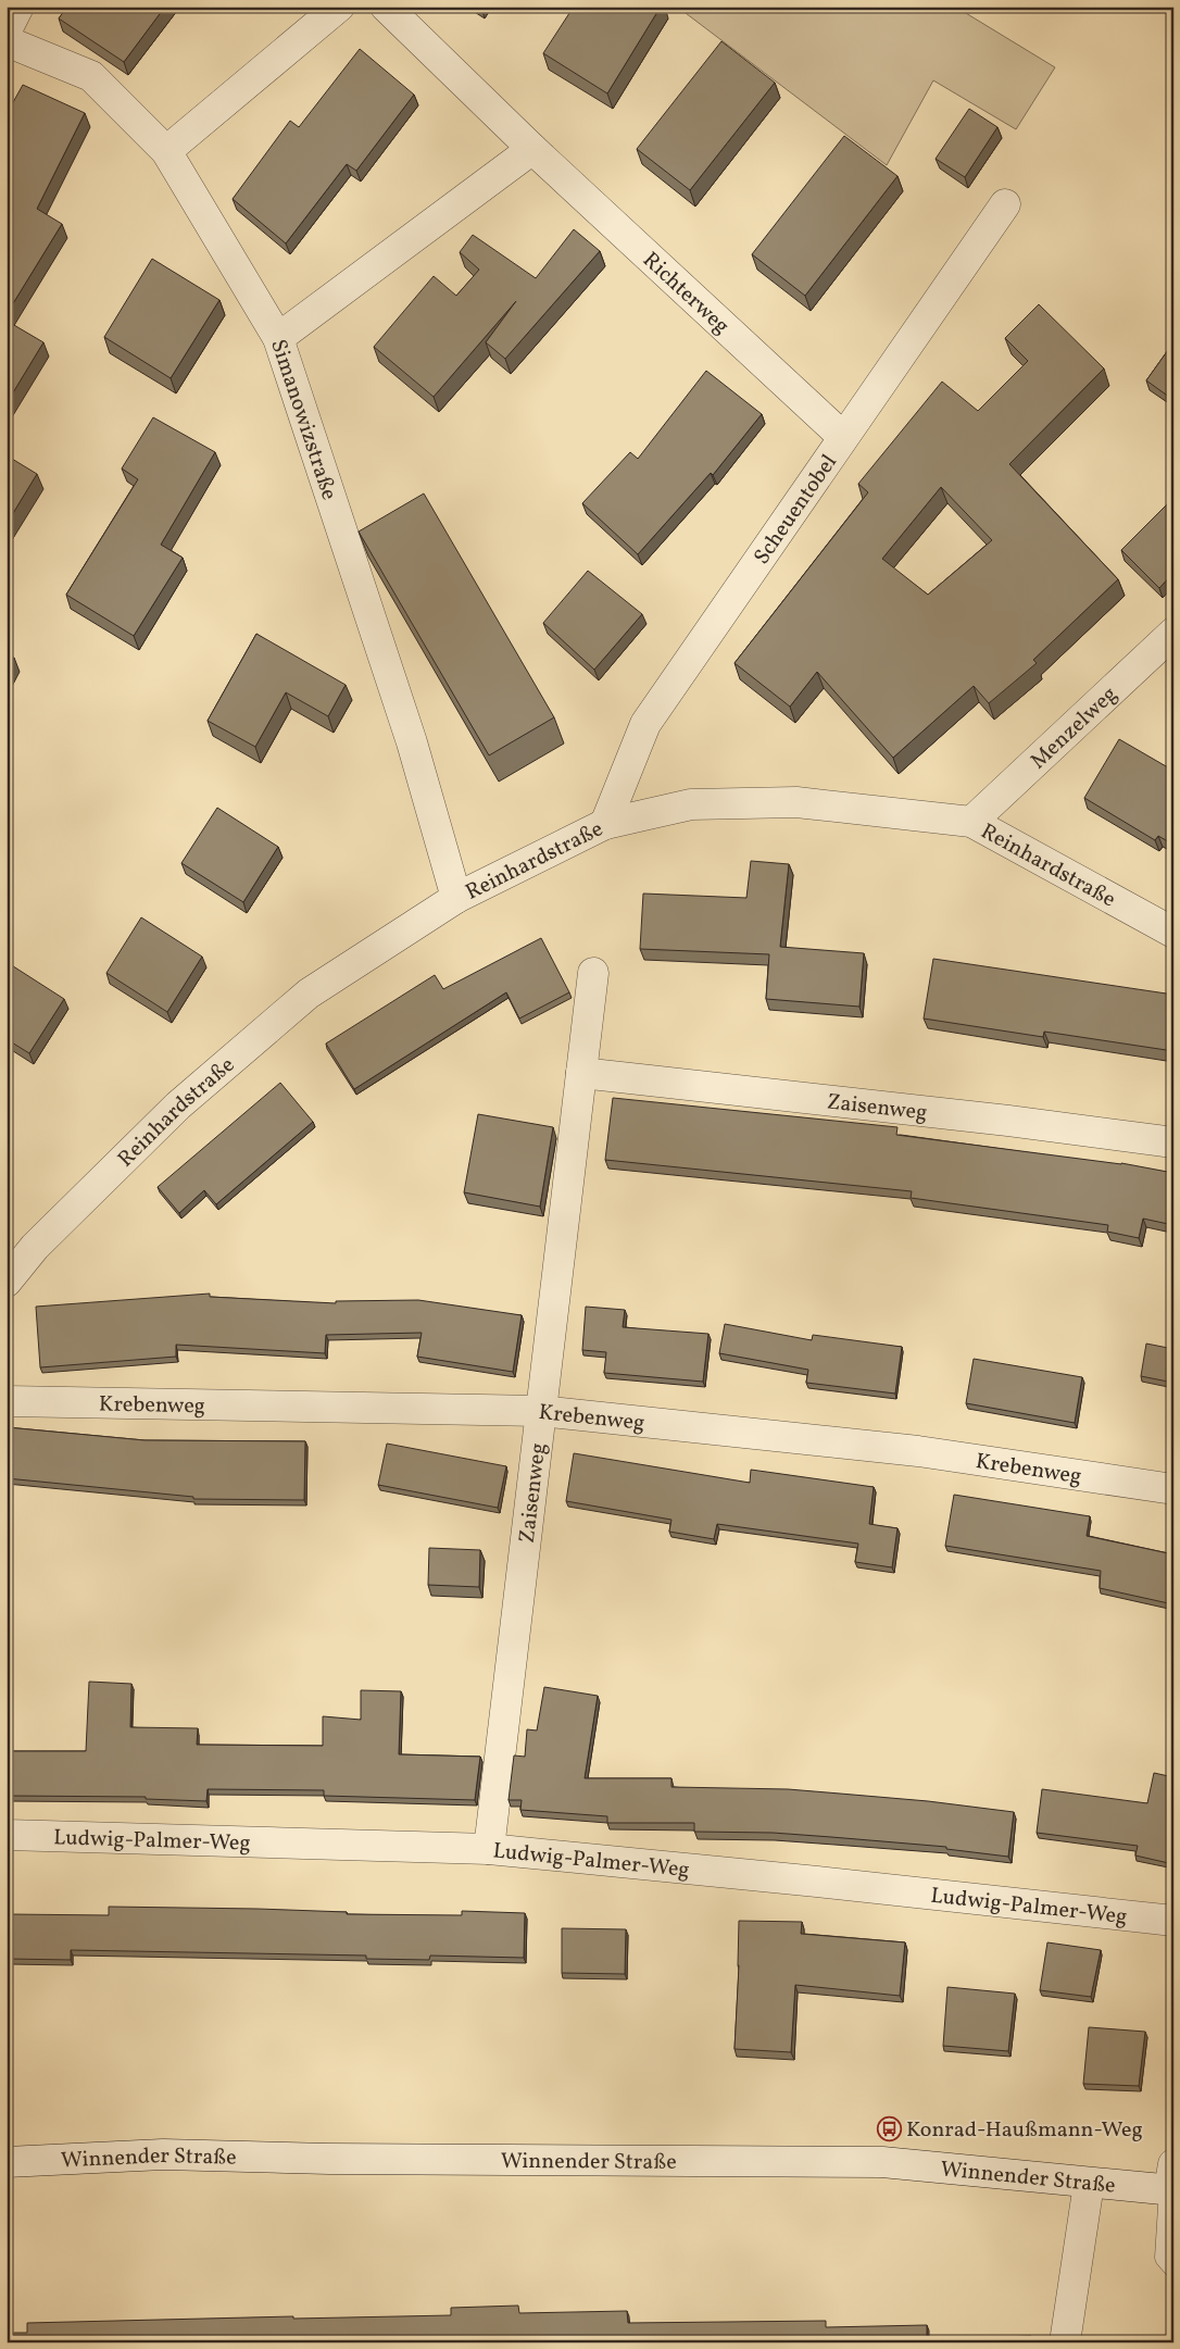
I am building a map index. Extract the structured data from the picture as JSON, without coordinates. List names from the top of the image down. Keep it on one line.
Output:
{"streets":{"street":["Richterweg","Simanowizstraße","Scheuentobel","Menzelweg","Reinhardstraße","Zaisenweg","Krebenweg","Ludwig-Palmer-Weg","Winnender Straße"]},"crossings":[["Richterweg","Scheuentobel"],["Simanowizstraße","Reinhardstraße"],["Scheuentobel","Reinhardstraße"],["Menzelweg","Reinhardstraße"],["Zaisenweg","Krebenweg"],["Zaisenweg","Ludwig-Palmer-Weg"]],"places":{"bus stop":["Konrad-Haußmann-Weg"]}}
